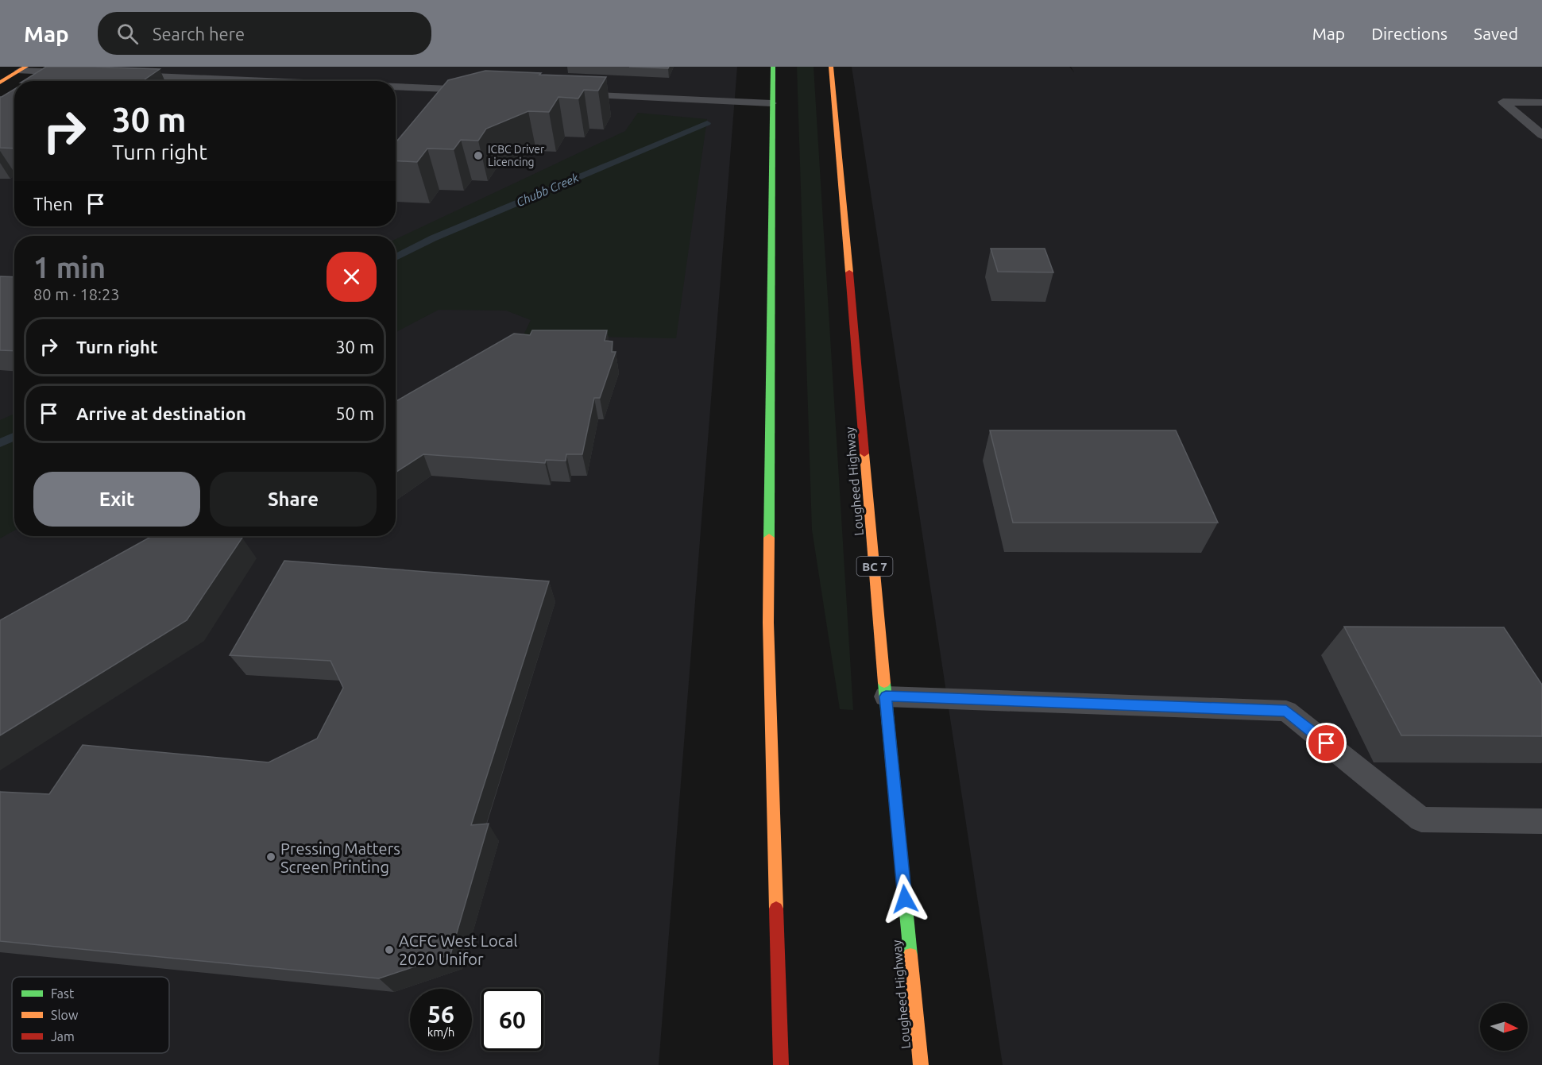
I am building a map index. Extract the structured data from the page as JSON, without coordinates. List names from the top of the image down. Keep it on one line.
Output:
{"streets":{"main road":["Lougheed Highway","BC 7"]},"water":["Chubb Creek"],"places":["ICBC Driver Licencing","Pressing Matters Screen Printing","ACFC West Local 2020 Unifor"],"legend":["Fast","Slow","Jam"],"north":"right","page":{"header":"Map","search":"Search here","nav":["Map","Directions","Saved"],"turn":["30 m","Turn right"],"then":"Then","heading":["1 min","80 m · 18:23"],"list":[{"name":"Turn right","value":"30 m"},{"name":"Arrive at destination","value":"50 m"}],"buttons":["Exit","Share"],"speed":"56 km/h","limit":"60"}}
